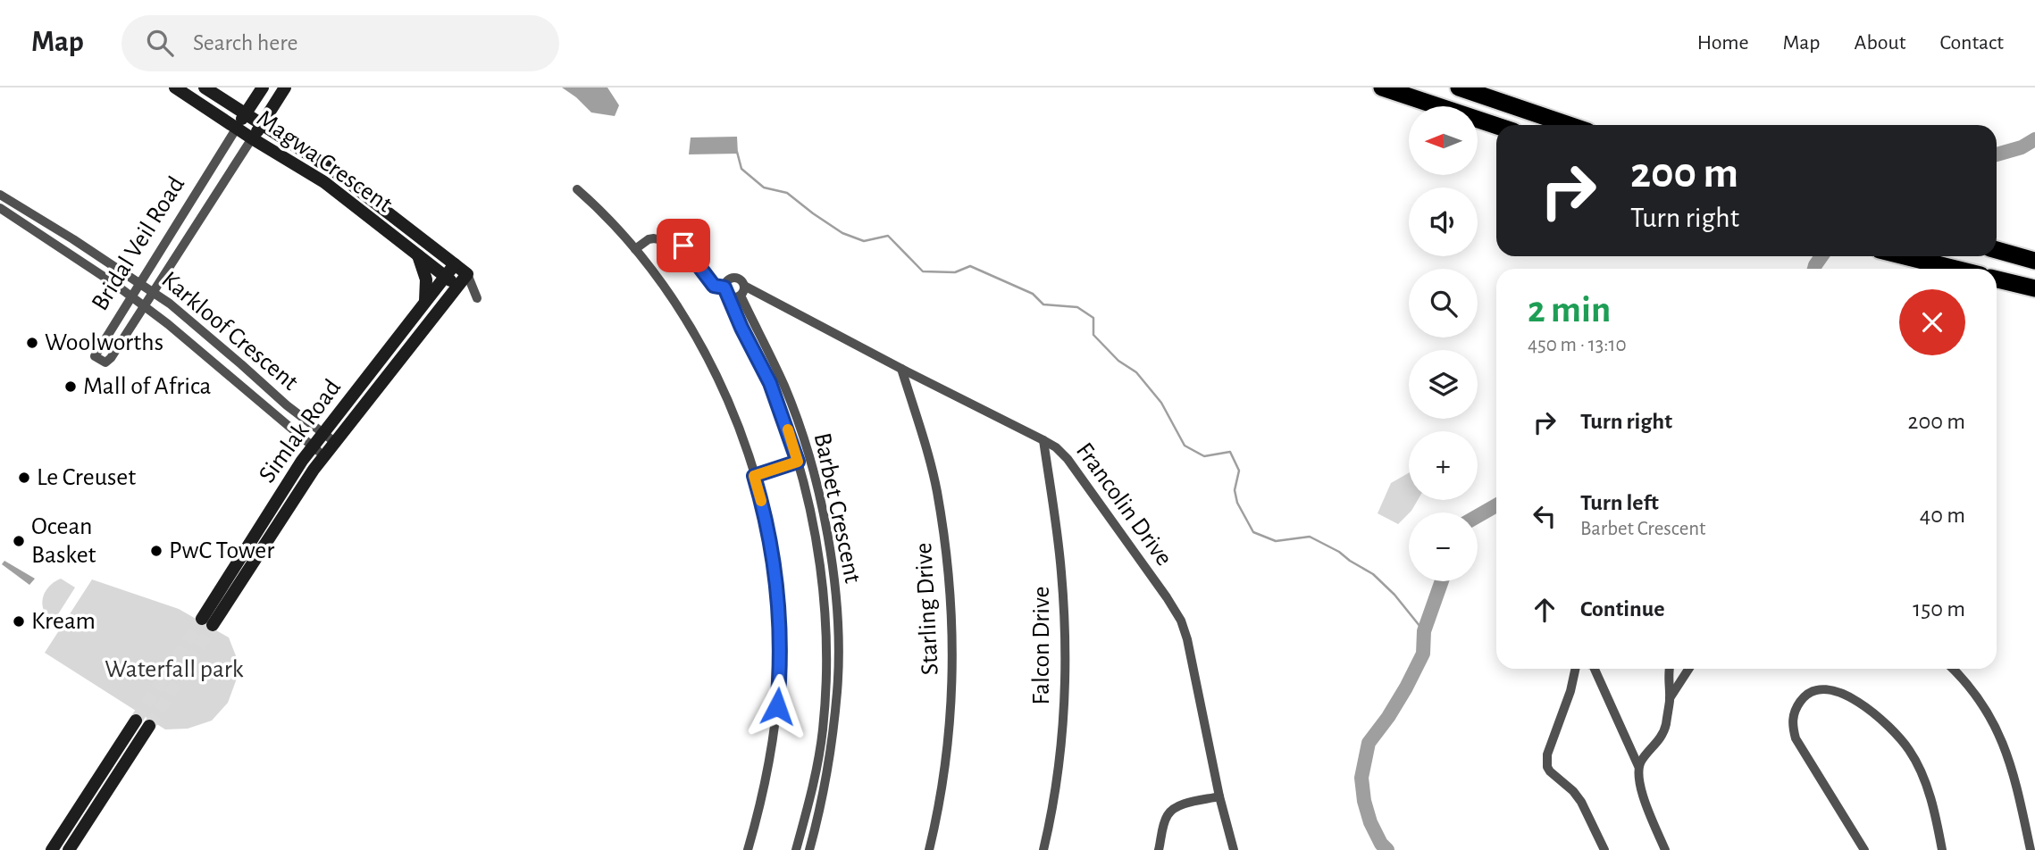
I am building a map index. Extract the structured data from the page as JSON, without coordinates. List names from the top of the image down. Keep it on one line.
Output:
{"streets":{"street":["Magwa Crescent","Bridal Veil Road","Karkloof Crescent","Simlak Road","Francolin Drive","Barbet Crescent","Starling Drive","Falcon Drive"]},"crossings":[["Magwa Crescent","Bridal Veil Road"],["Magwa Crescent","Simlak Road"],["Bridal Veil Road","Karkloof Crescent"],["Karkloof Crescent","Simlak Road"],["Francolin Drive","Barbet Crescent"],["Francolin Drive","Starling Drive"],["Francolin Drive","Falcon Drive"]],"parks":["Waterfall park"],"places":["Woolworths","Mall of Africa","Le Creuset","Ocean Basket","PwC Tower","Kream"],"north":"left","page":{"header":"Map","search":"Search here","nav":["Home","Map","About","Contact"],"map_buttons":["+","−"],"turn":["200 m","Turn right"],"heading":["2 min","450 m · 13:10"],"list":[{"name":"Turn right","value":"200 m"},{"name":"Turn left","note":"Barbet Crescent","value":"40 m"},{"name":"Continue","value":"150 m"}]}}
